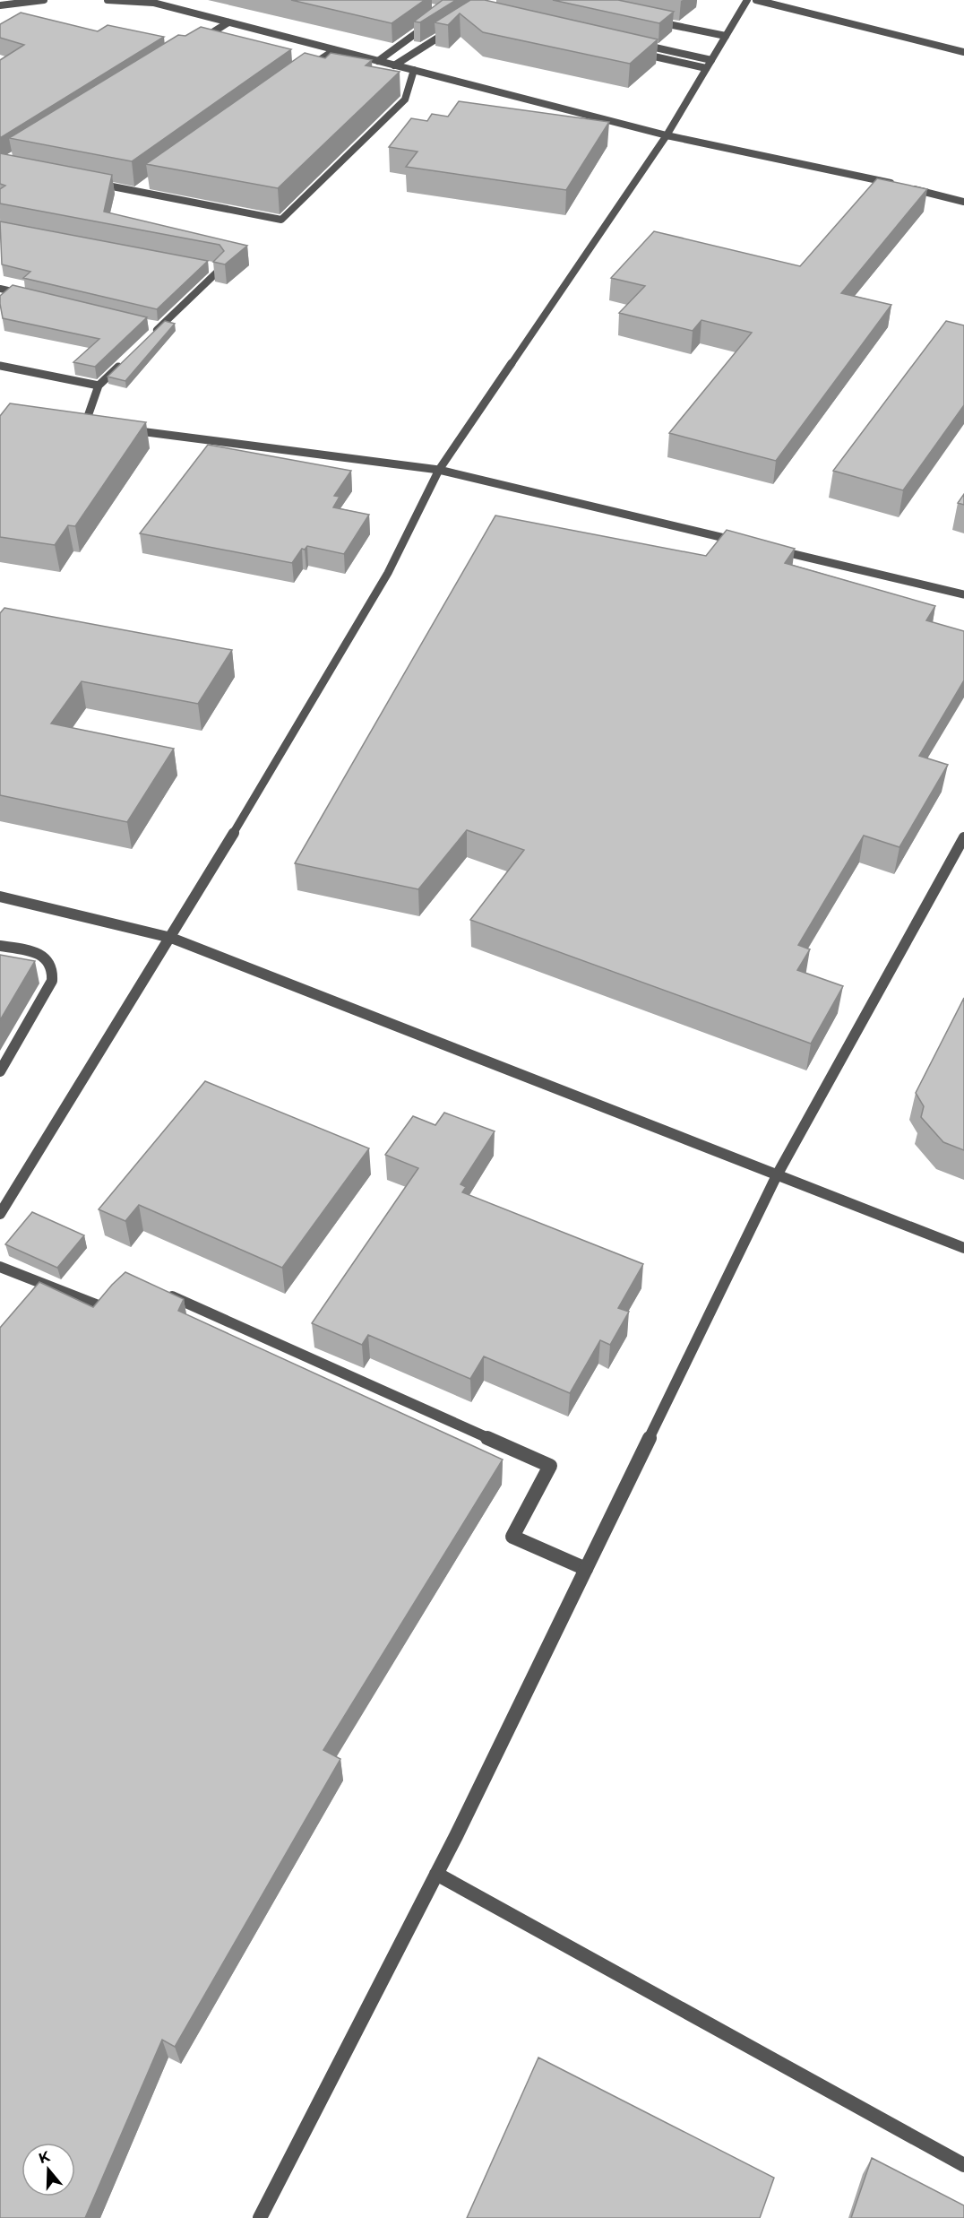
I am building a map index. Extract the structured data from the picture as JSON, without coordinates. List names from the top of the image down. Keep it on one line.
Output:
{"north":"top"}
